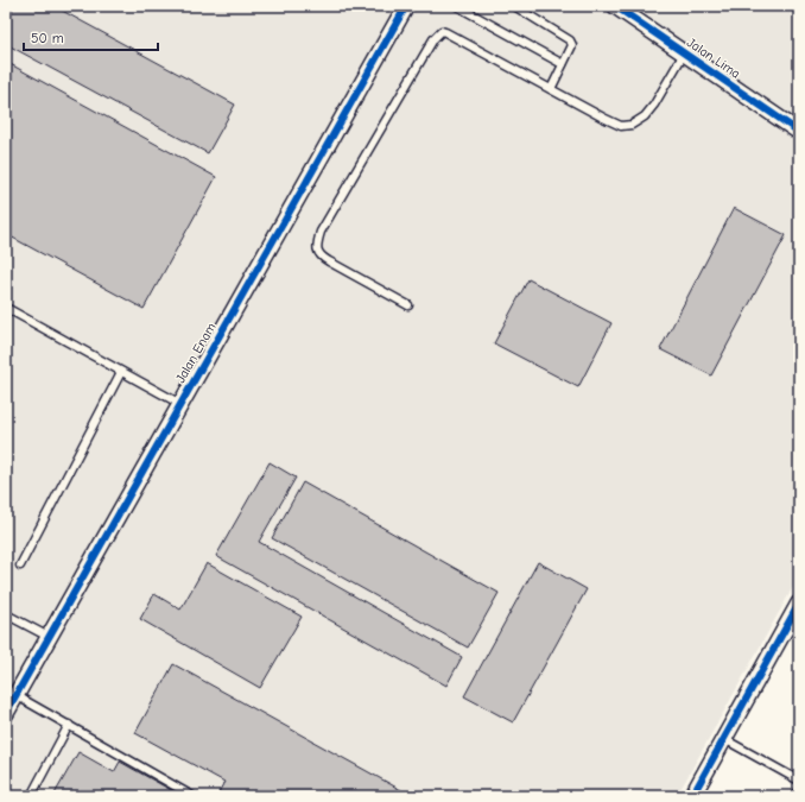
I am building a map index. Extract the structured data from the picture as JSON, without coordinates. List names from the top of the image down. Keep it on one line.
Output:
{"streets":{"street":["Jalan Lima","Jalan Enam"]},"scale_bar":"50 m"}
